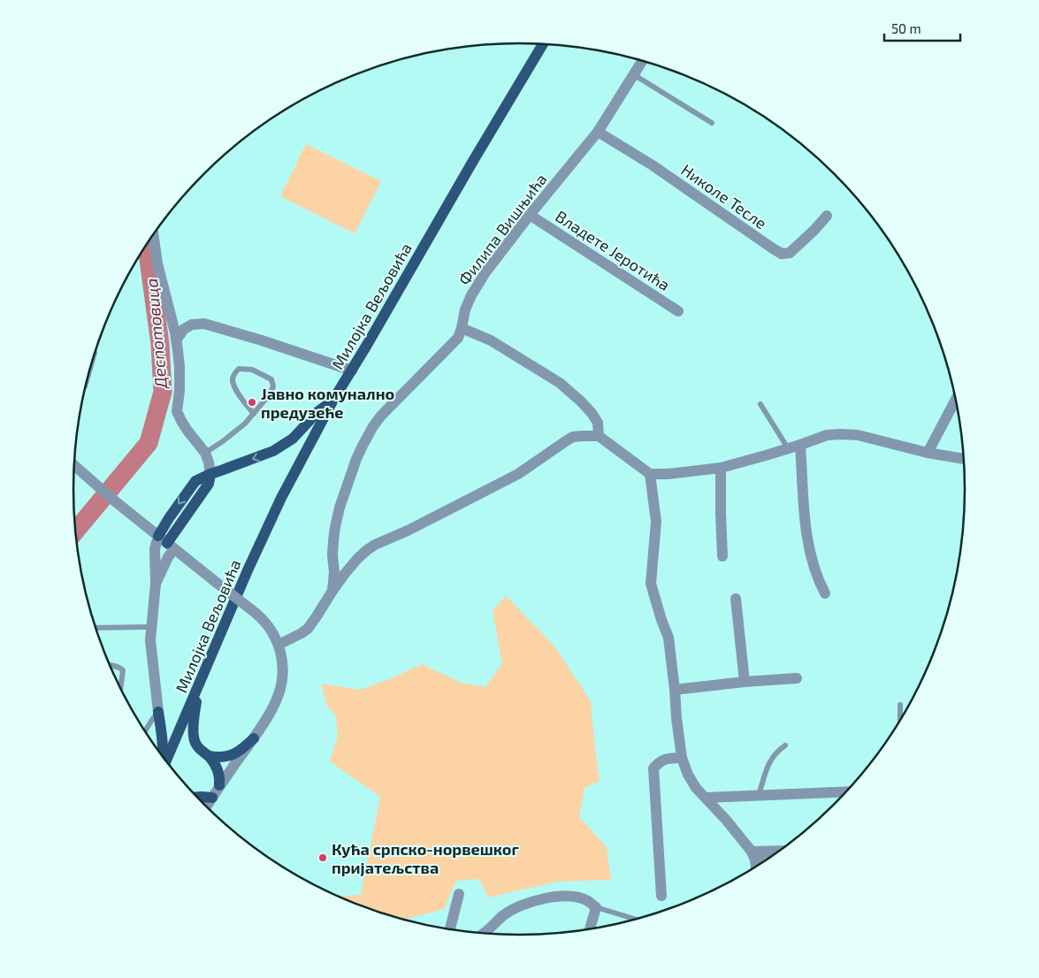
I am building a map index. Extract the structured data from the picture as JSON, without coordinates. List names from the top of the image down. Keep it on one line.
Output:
{"streets":{"main road":["Милојка Вељовића"],"street":["Николе Тесле","Филипа Вишњића","Владете Јеротића"]},"crossings":[["Николе Тесле","Филипа Вишњића"],["Филипа Вишњића","Владете Јеротића"]],"water":["Деспотовица"],"places":["Јавно комунално предузеће","Кућа српско-норвешког пријатељства"],"scale_bar":"50 m"}
